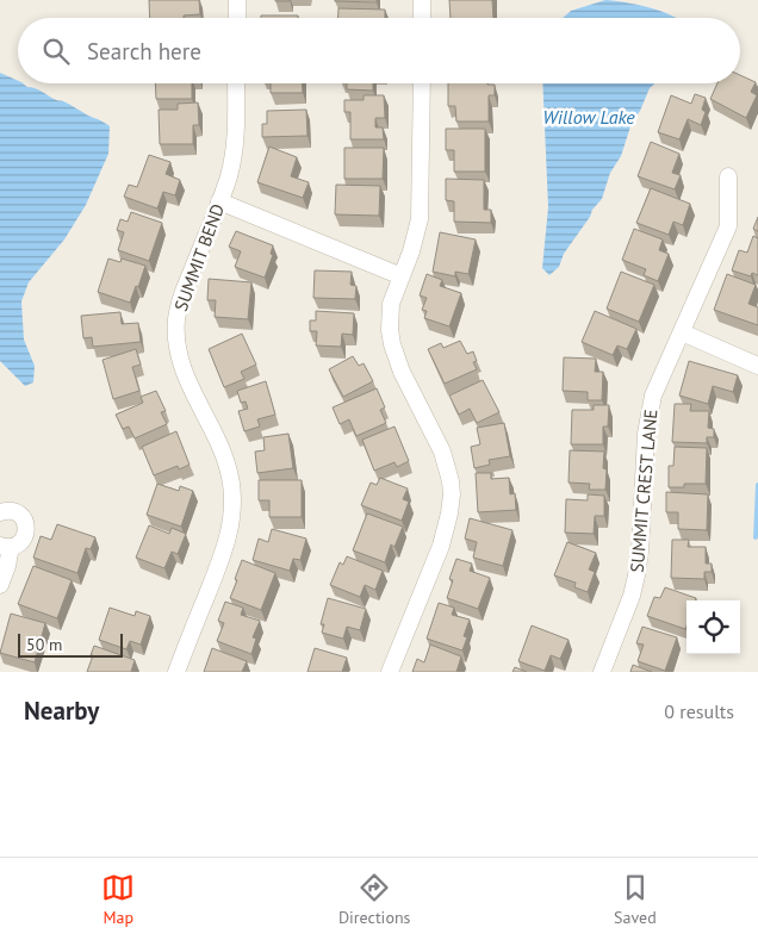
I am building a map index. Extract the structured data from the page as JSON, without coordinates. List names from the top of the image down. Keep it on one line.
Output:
{"streets":{"street":["SUMMIT BEND","SUMMIT CREST LANE"]},"water":["Willow Lake"],"scale_bar":"50 m","page":{"search":"Search here","scale":"50 m","heading":["Nearby","0 results"],"nav":["Map","Directions","Saved"]}}
